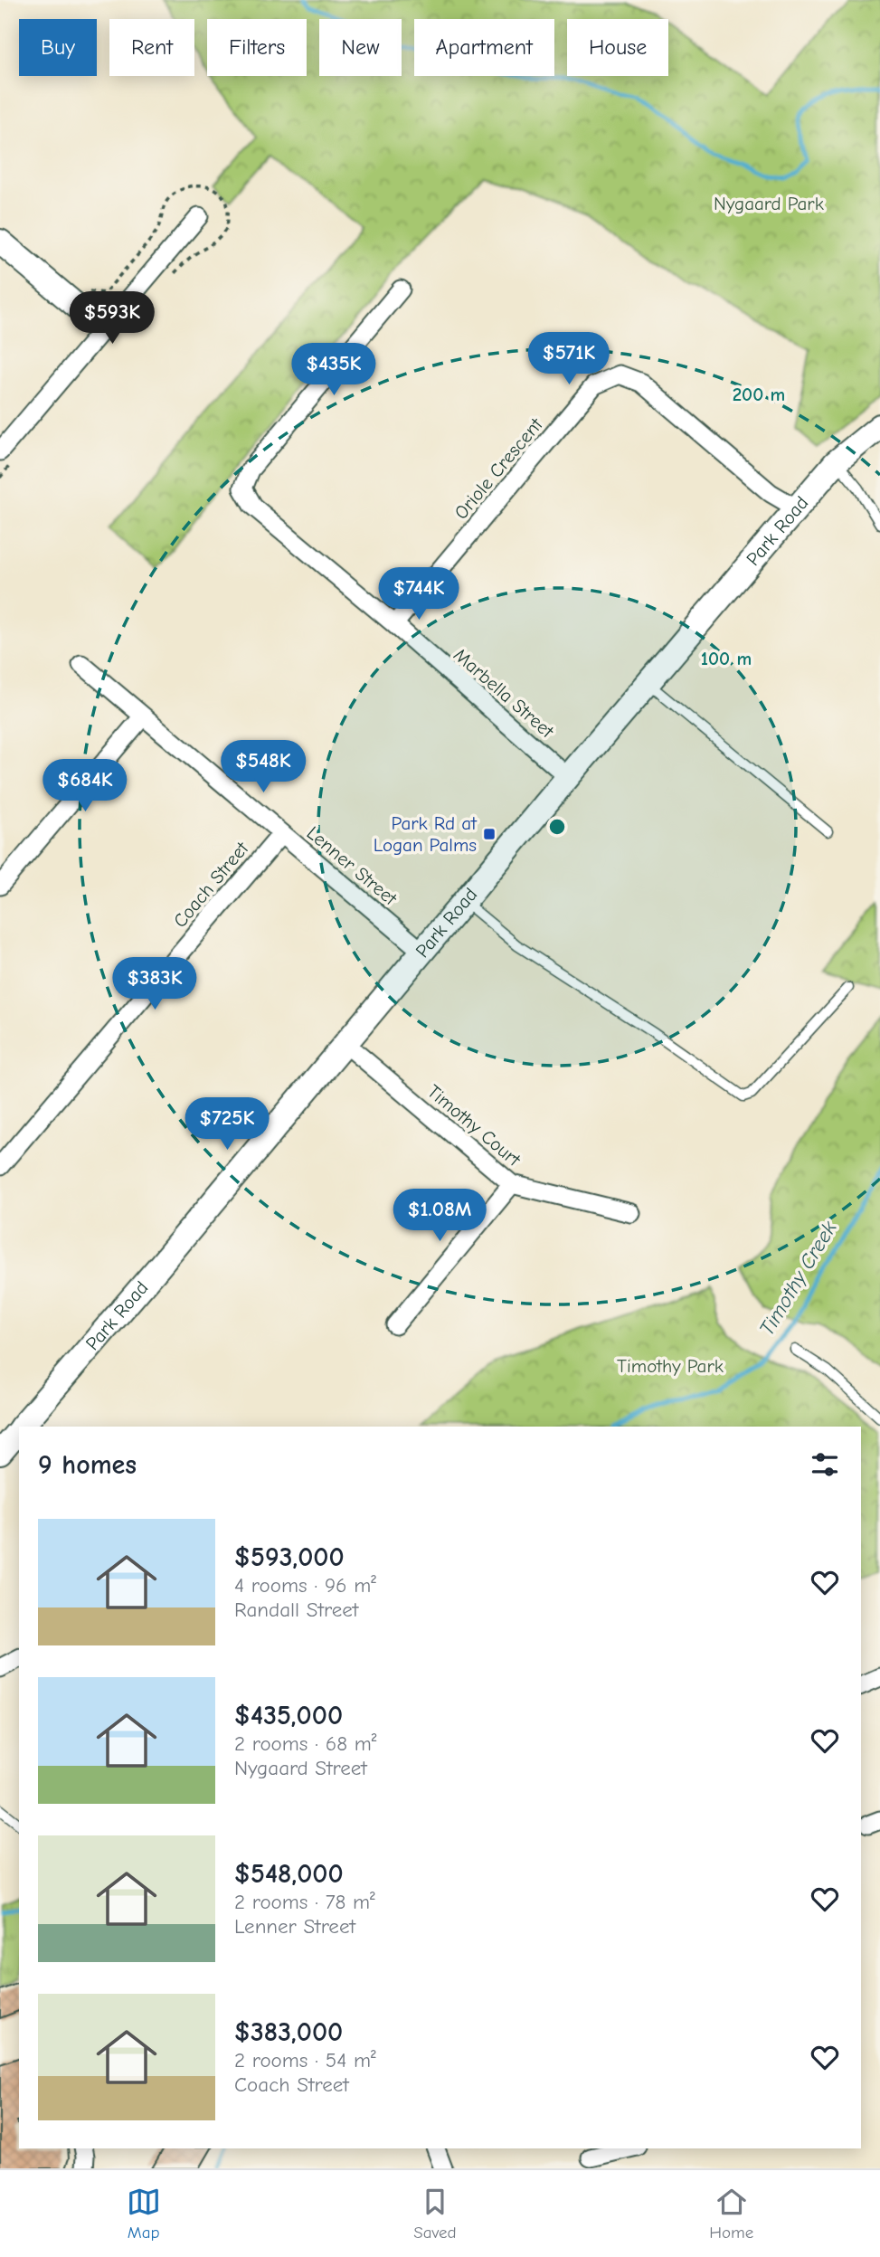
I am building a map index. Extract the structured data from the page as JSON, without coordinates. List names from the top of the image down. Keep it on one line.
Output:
{"streets":{"street":["Oriole Crescent","Park Road","Marbella Street","Lenner Street","Coach Street","Timothy Court"]},"crossings":[["Oriole Crescent","Park Road"],["Oriole Crescent","Marbella Street"],["Park Road","Marbella Street"],["Park Road","Lenner Street"],["Park Road","Timothy Court"],["Lenner Street","Coach Street"]],"water":["Timothy Creek"],"parks":["Nygaard Park","Timothy Park"],"places":{"transit":["Park Rd at Logan Palms"]},"page":{"chip":["Buy","Rent","Filters","New","Apartment","House"],"price":["$593K","$571K","$435K","$744K","$548K","$684K","$383K","$725K","$1.08M"],"heading":"9 homes","list":[{"name":"$593,000","note":"4 rooms · 96 m² · Randall Street"},{"name":"$435,000","note":"2 rooms · 68 m² · Nygaard Street"},{"name":"$548,000","note":"2 rooms · 78 m² · Lenner Street"},{"name":"$383,000","note":"2 rooms · 54 m² · Coach Street"}],"tabs":["Map","Saved","Home"]},"rings":["200 m","100 m"]}
